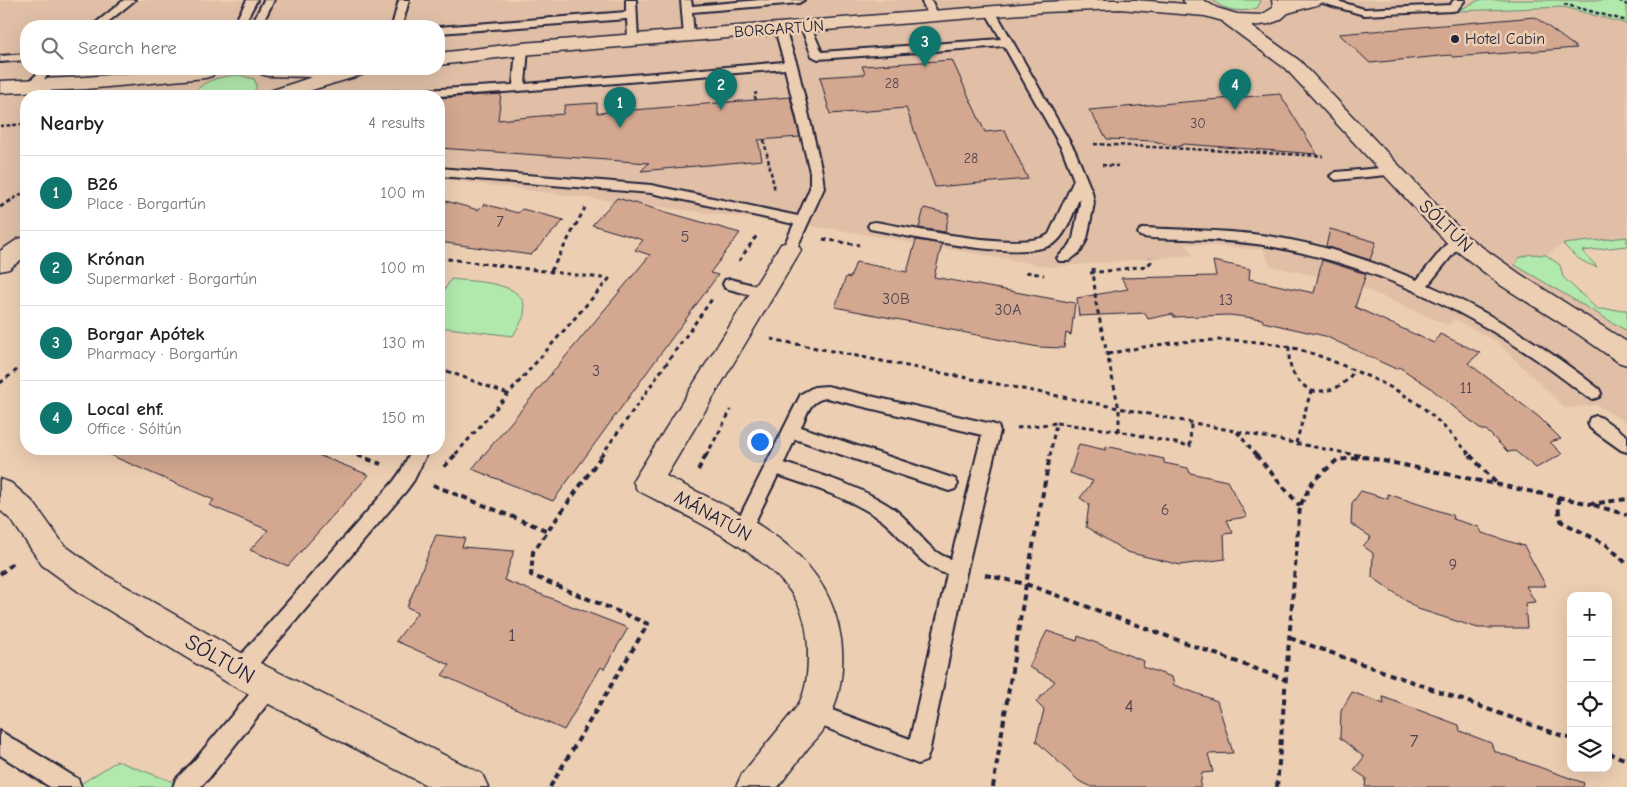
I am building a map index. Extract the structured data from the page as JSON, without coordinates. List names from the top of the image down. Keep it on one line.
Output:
{"streets":{"street":["BORGARTÚN","SÓLTÚN","MÁNATÚN"]},"crossings":[["BORGARTÚN","SÓLTÚN"]],"places":["Hotel Cabin"],"house_numbers":["28","30","28","7","5","30B","13","30A","3","11","6","9","1","4","7"],"page":{"search":"Search here","pins":["3","2","4","1"],"heading":["Nearby","4 results"],"list":[{"mark":"1","name":"B26","note":"Place · Borgartún","value":"100 m"},{"mark":"2","name":"Krónan","note":"Supermarket · Borgartún","value":"100 m"},{"mark":"3","name":"Borgar Apótek","note":"Pharmacy · Borgartún","value":"130 m"},{"mark":"4","name":"Local ehf.","note":"Office · Sóltún","value":"150 m"}],"map_buttons":["+","−"]}}
